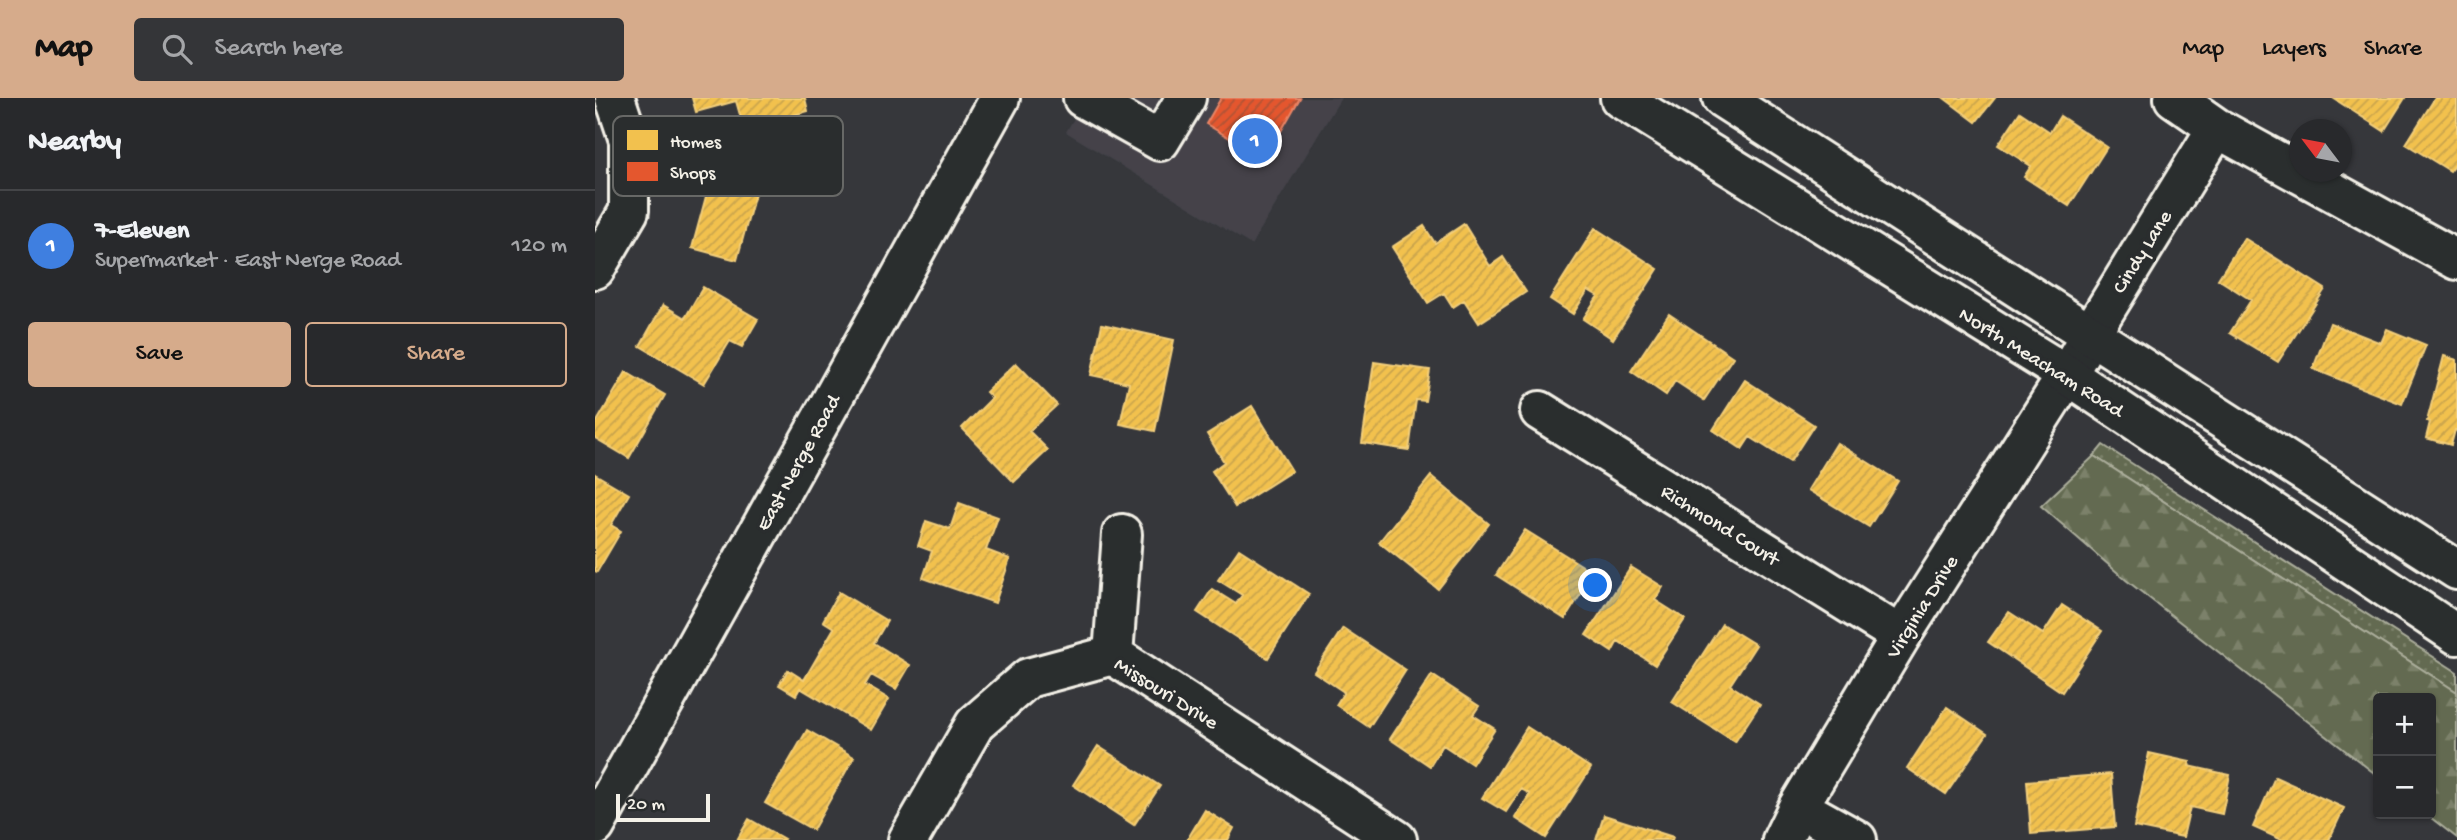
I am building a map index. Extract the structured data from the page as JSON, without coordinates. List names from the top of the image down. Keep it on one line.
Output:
{"streets":{"main road":["Cindy Lane","North Meacham Road","East Nerge Road","Richmond Court","Virginia Drive","Missouri Drive"]},"crossings":[["Cindy Lane","North Meacham Road"],["Cindy Lane","Virginia Drive"],["North Meacham Road","Virginia Drive"],["Richmond Court","Virginia Drive"]],"legend":["Homes","Shops"],"scale_bar":"20 m","north":"top left","page":{"header":"Map","search":"Search here","nav":["Map","Layers","Share"],"heading":"Nearby","pins":"1","list":[{"mark":"1","name":"7-Eleven","note":"Supermarket · East Nerge Road","value":"120 m"}],"buttons":["Save","Share"],"map_buttons":["+","−"],"scale":"20 m"}}
